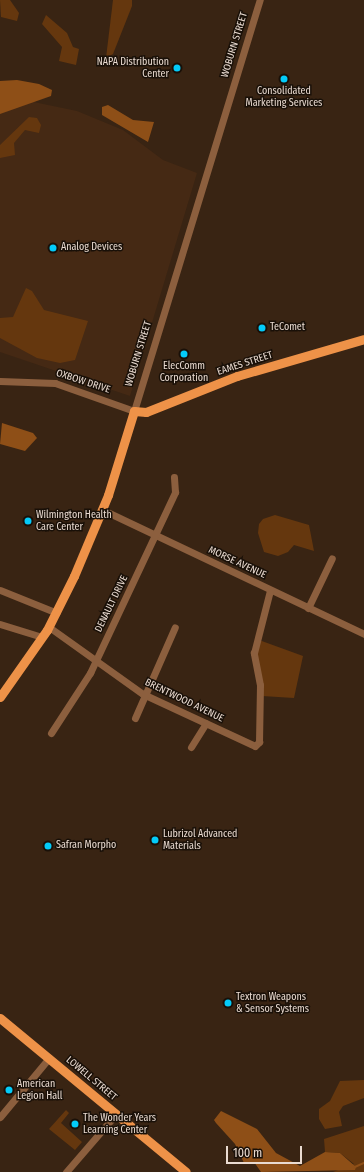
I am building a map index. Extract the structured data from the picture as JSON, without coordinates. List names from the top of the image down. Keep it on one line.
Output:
{"streets":{"main road":["WOBURN STREET","EAMES STREET","LOWELL STREET"],"street":["OXBOW DRIVE","MORSE AVENUE","DENAULT DRIVE","BRENTWOOD AVENUE"]},"crossings":[["WOBURN STREET","EAMES STREET"],["WOBURN STREET","OXBOW DRIVE"],["WOBURN STREET","MORSE AVENUE"],["WOBURN STREET","BRENTWOOD AVENUE"],["EAMES STREET","OXBOW DRIVE"],["MORSE AVENUE","DENAULT DRIVE"],["MORSE AVENUE","BRENTWOOD AVENUE"],["DENAULT DRIVE","BRENTWOOD AVENUE"]],"places":["NAPA Distribution Center","Consolidated Marketing Services","Analog Devices","TeComet","ElecComm Corporation","Wilmington Health Care Center","Lubrizol Advanced Materials","Safran Morpho","Textron Weapons & Sensor Systems","American Legion Hall","The Wonder Years Learning Center"],"scale_bar":"100 m"}
